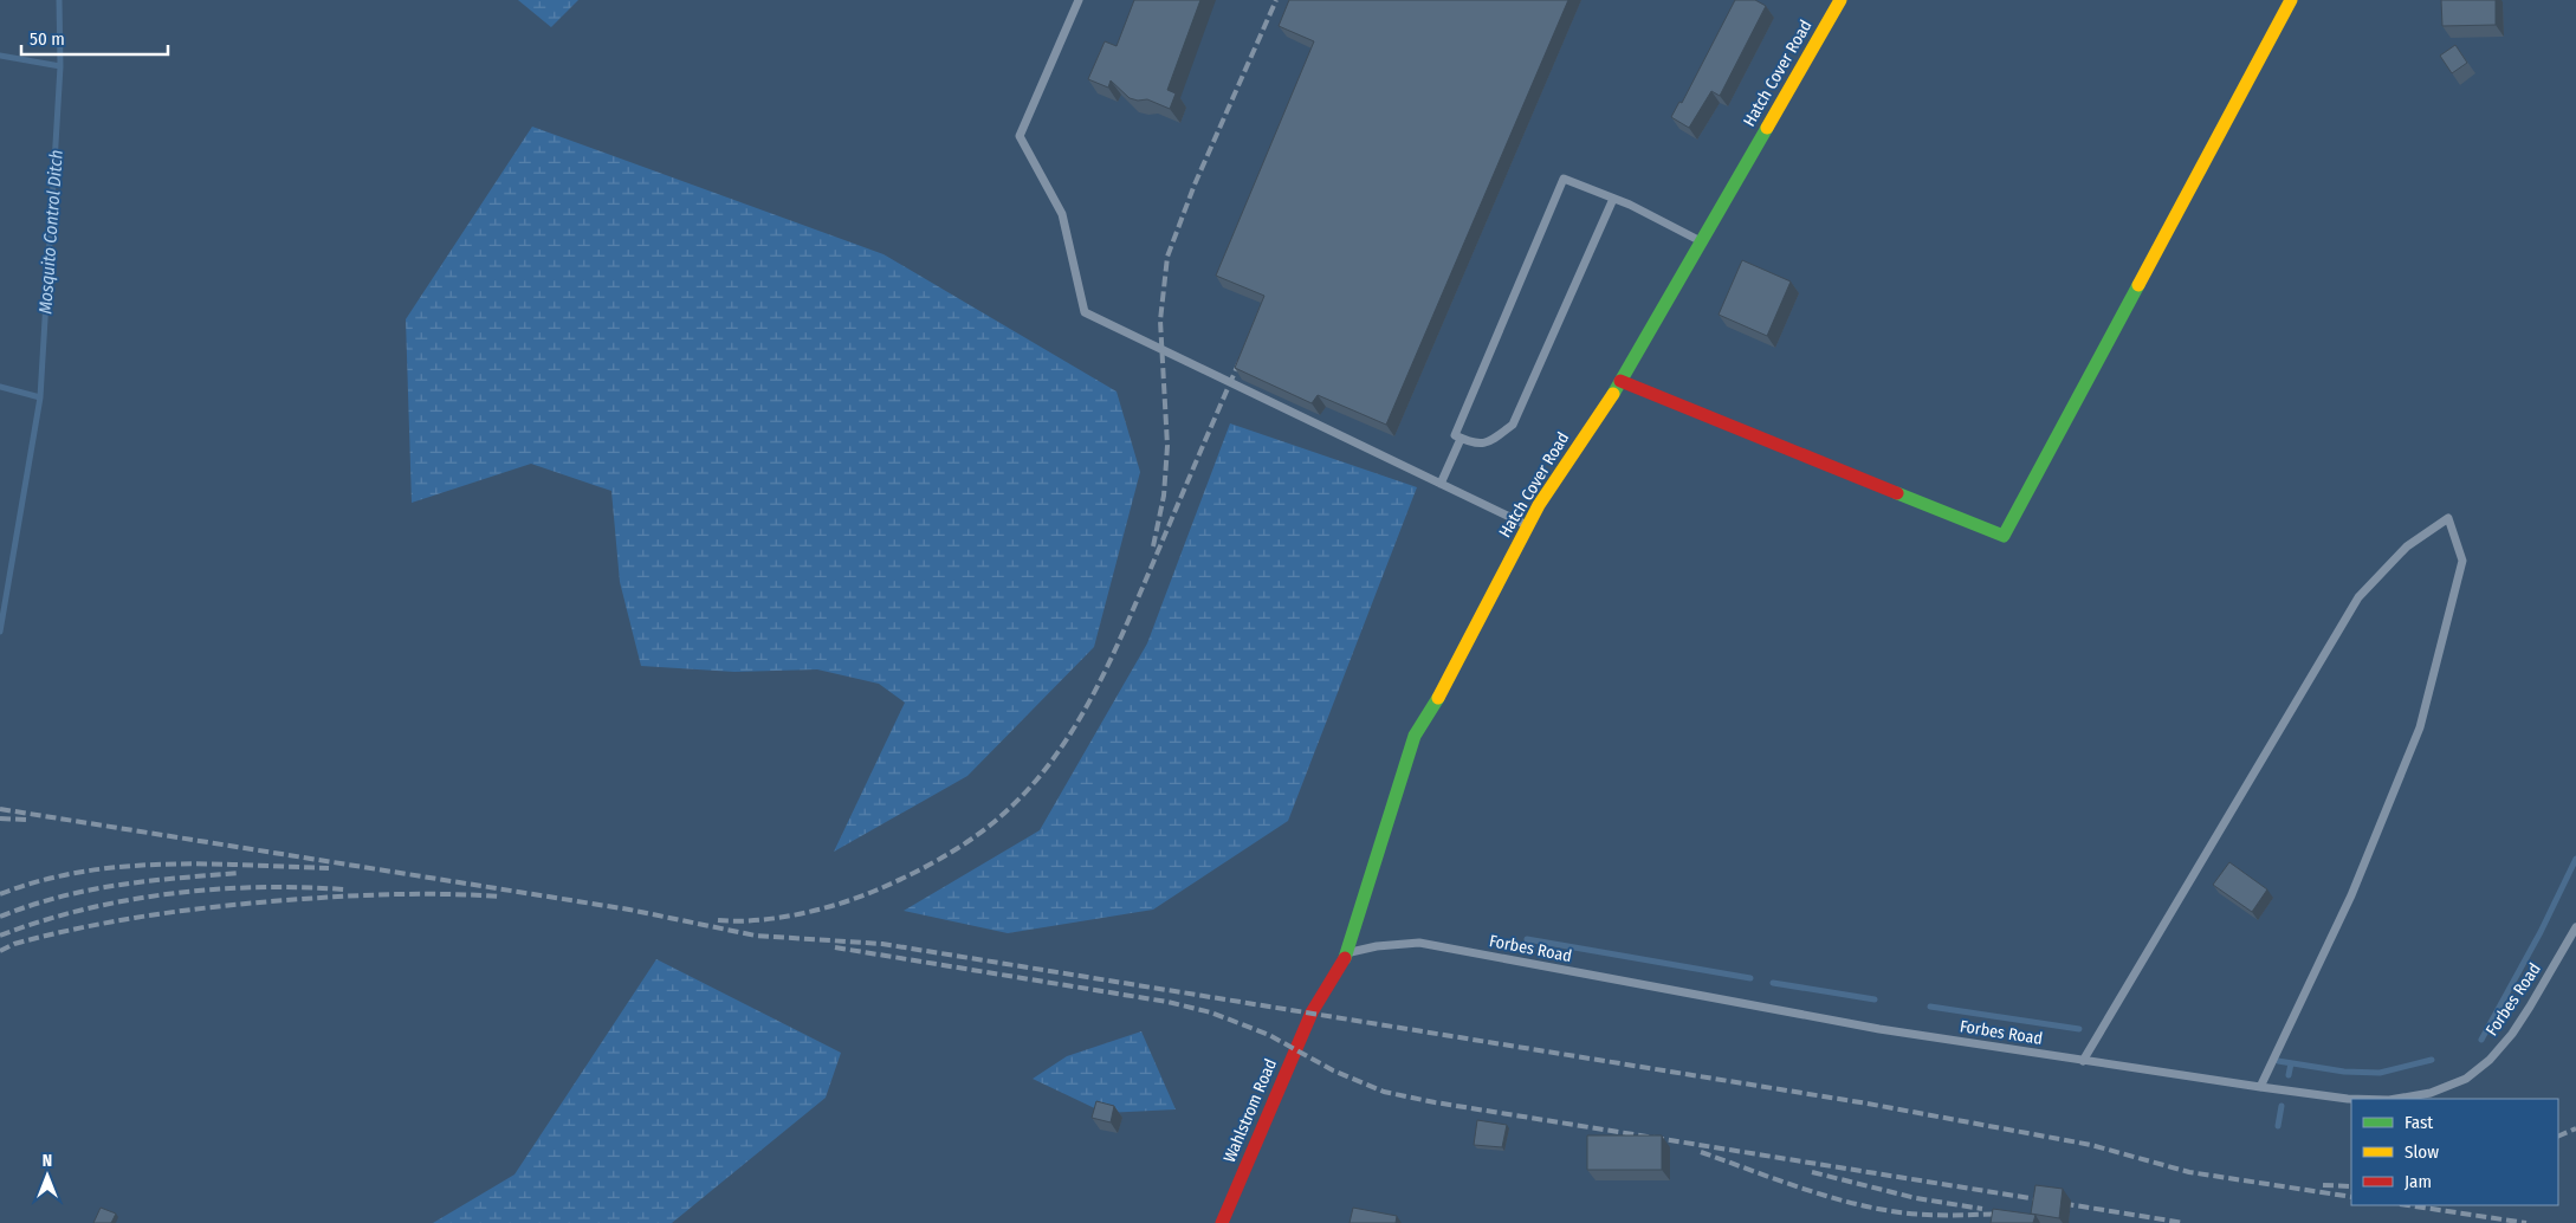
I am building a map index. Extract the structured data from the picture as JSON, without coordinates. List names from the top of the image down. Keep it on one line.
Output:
{"streets":{"street":["Hatch Cover Road","Wahlstrom Road"],"lane":["Forbes Road"]},"crossings":[["Hatch Cover Road","Forbes Road"],["Hatch Cover Road","Wahlstrom Road"]],"water":["Mosquito Control Ditch"],"legend":["Fast","Slow","Jam"],"scale_bar":"50 m","north":"top"}
